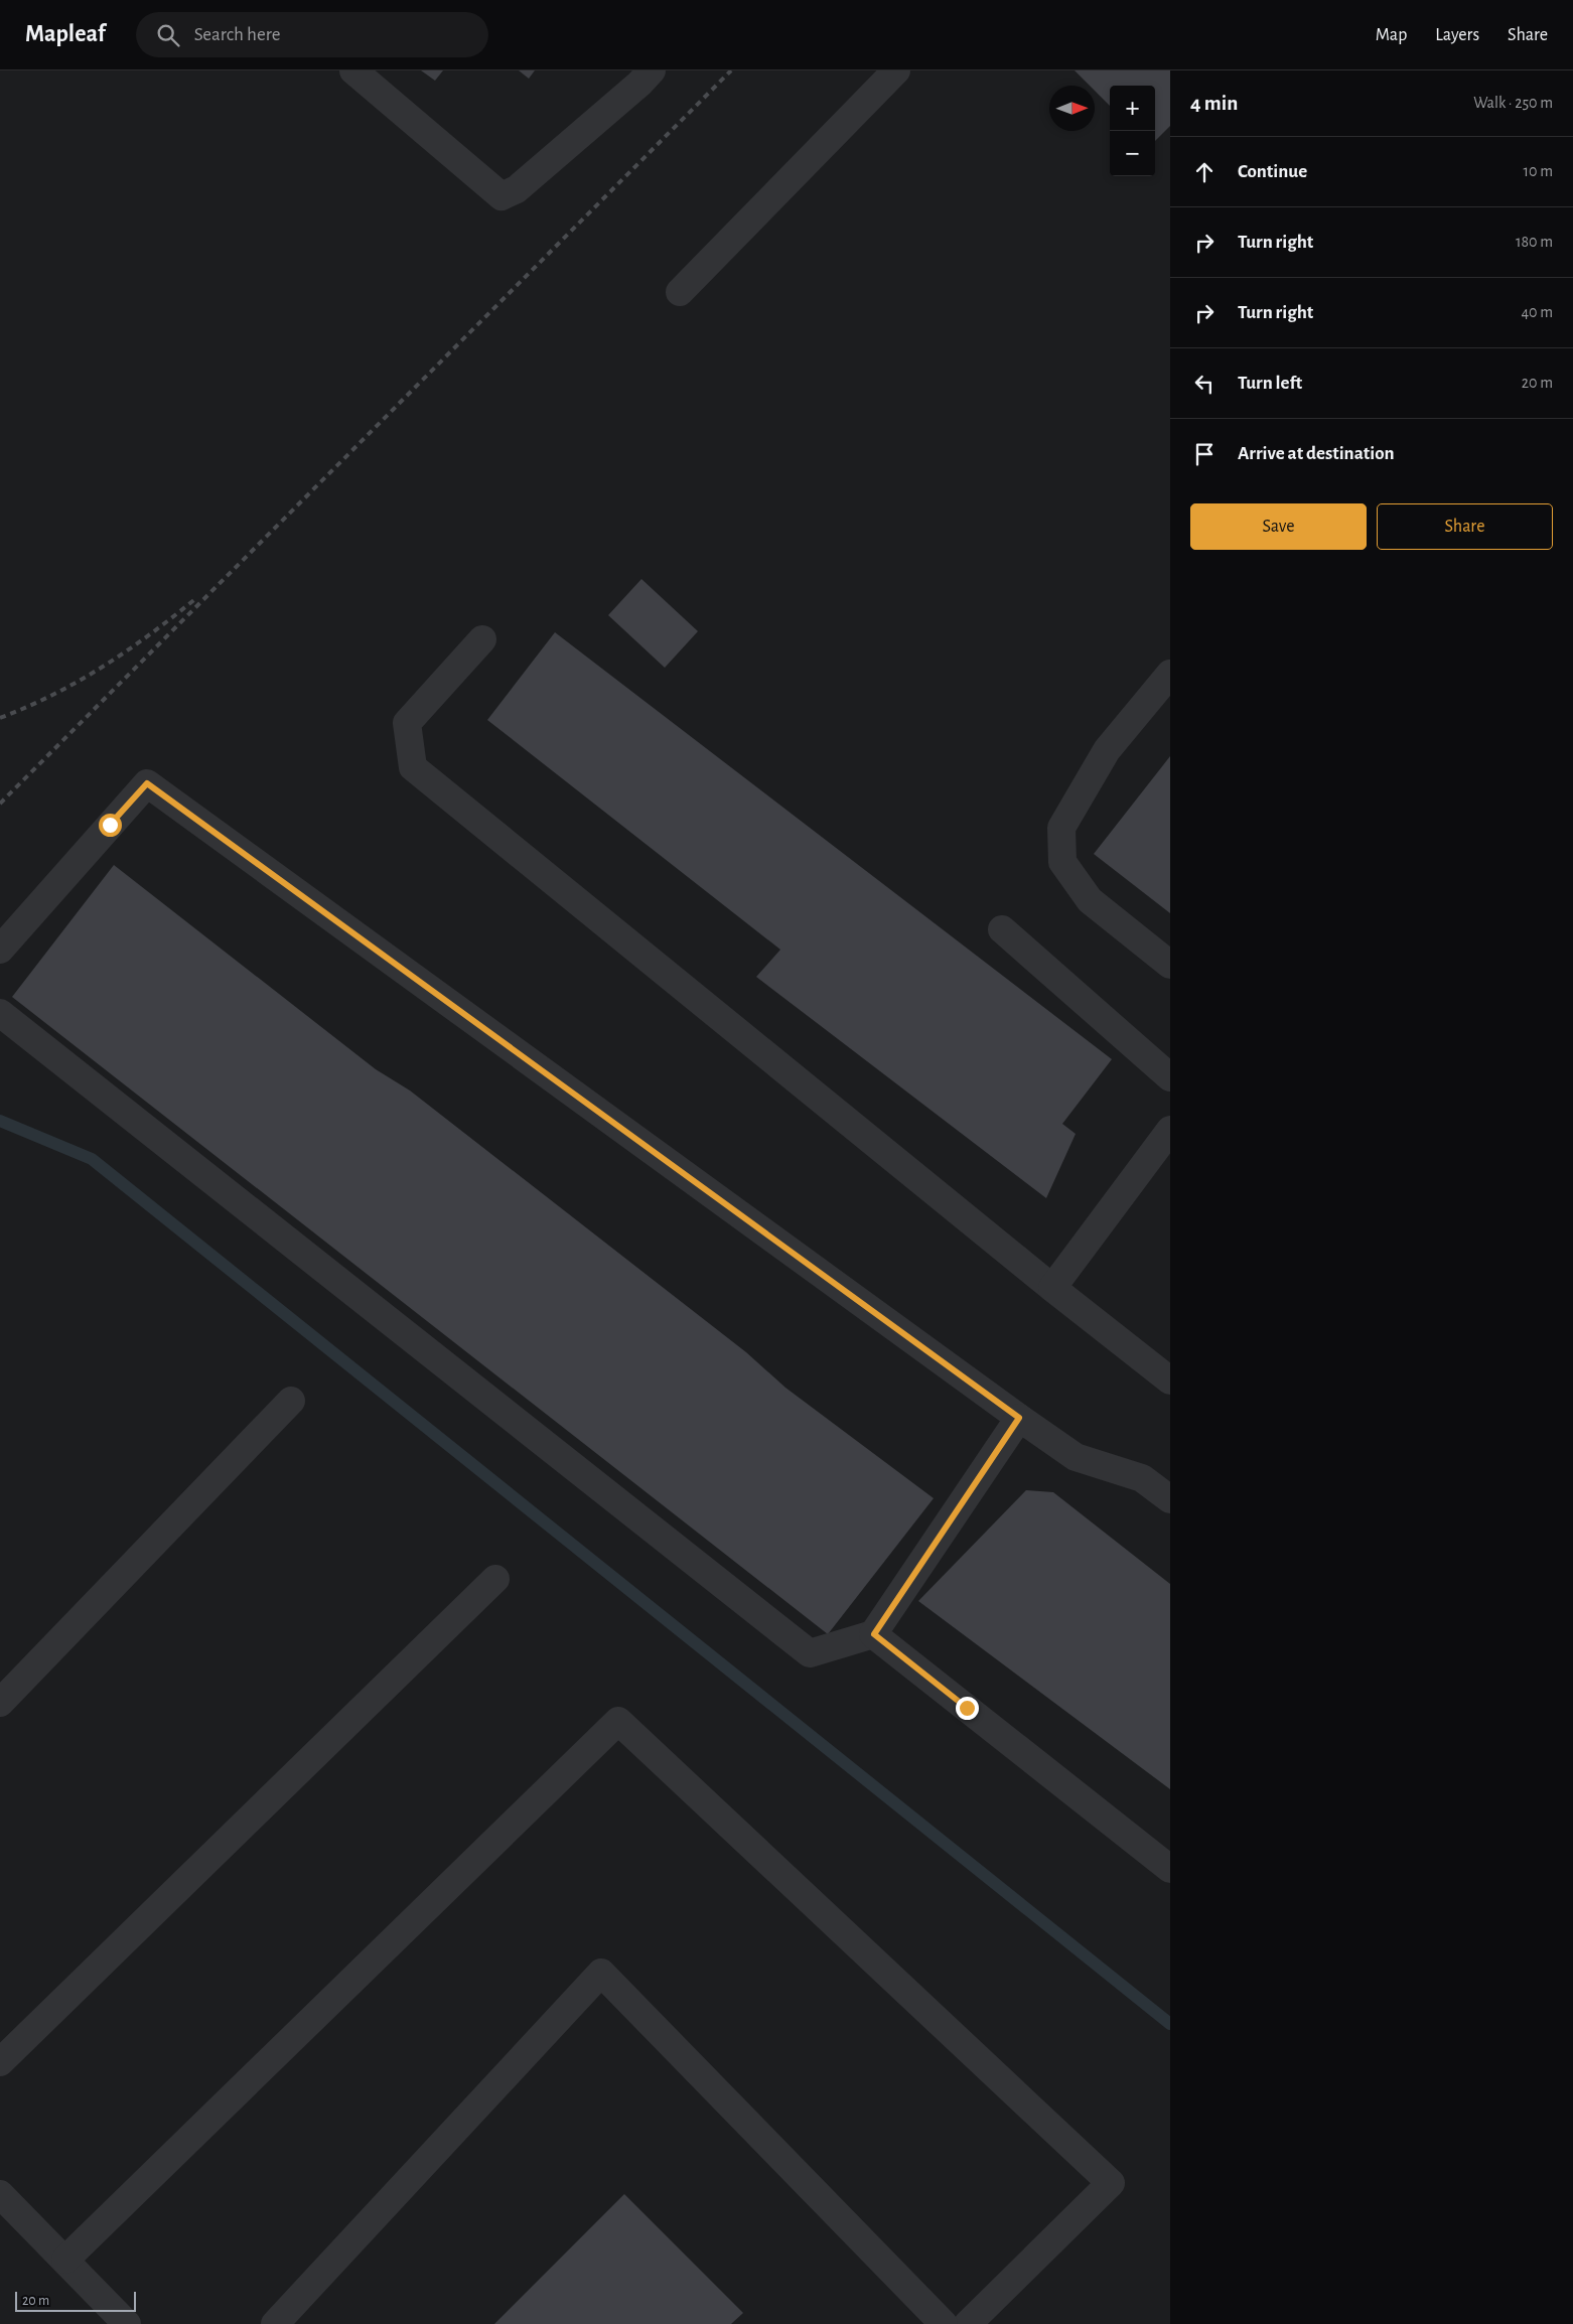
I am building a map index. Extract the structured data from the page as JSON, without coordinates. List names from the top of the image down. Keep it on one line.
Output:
{"scale_bar":"20 m","north":"right","page":{"header":"Mapleaf","search":"Search here","nav":["Map","Layers","Share"],"heading":["4 min","Walk · 250 m"],"map_buttons":["+","−"],"list":[["Continue","10 m"],["Turn right","180 m"],["Turn right","40 m"],["Turn left","20 m"],"Arrive at destination"],"buttons":["Save","Share"],"scale":"20 m"}}
